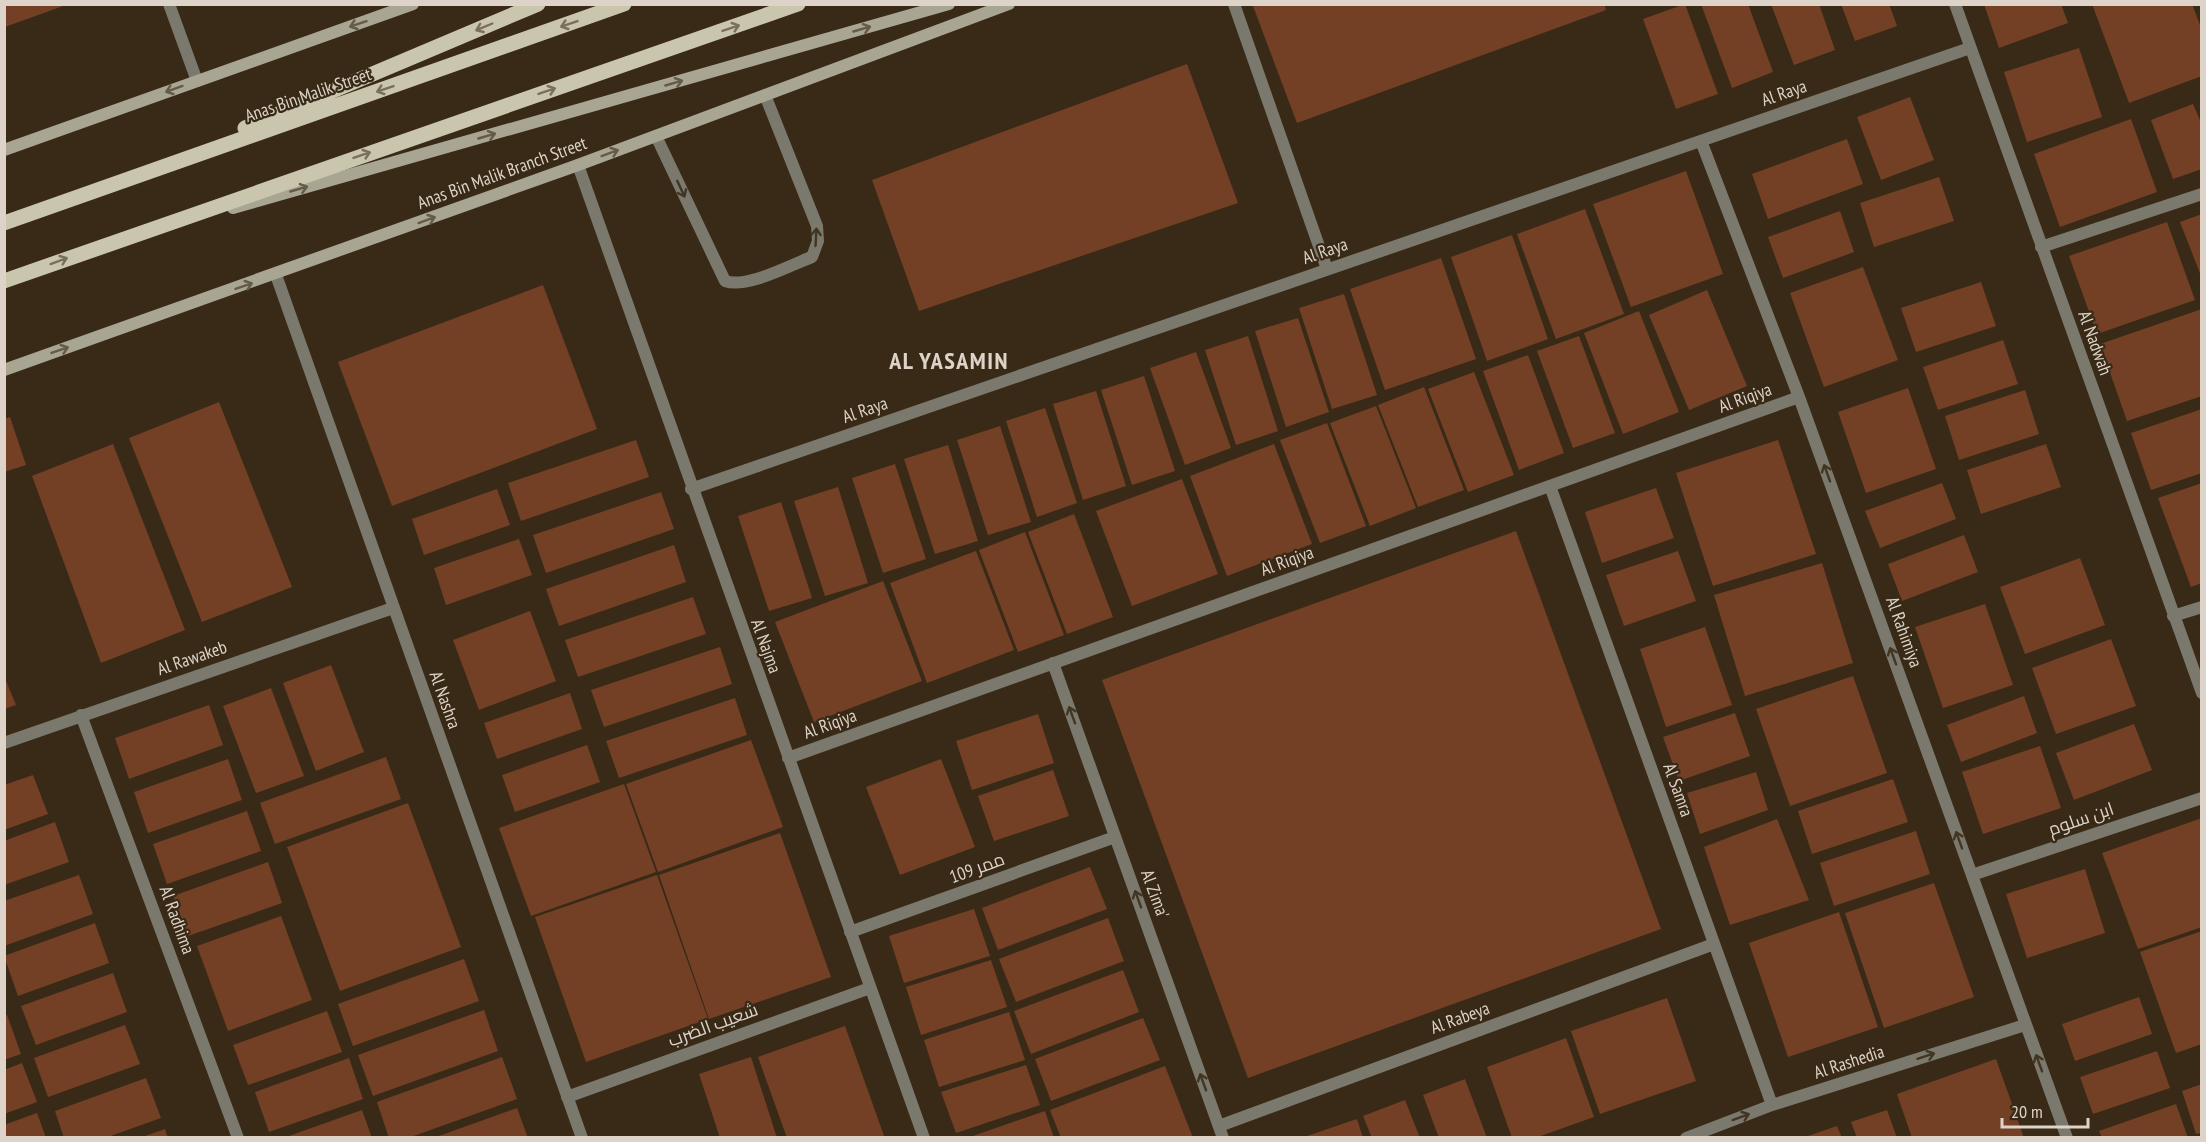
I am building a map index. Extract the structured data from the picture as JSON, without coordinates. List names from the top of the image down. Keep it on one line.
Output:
{"streets":{"main road":["Anas Bin Malik Street"],"street":["Al Raya","Anas Bin Malik Branch Street","Al Nadwah","Al Riqiya","Al Rahimiya","Al Najma","Al Rawakeb","Al Nashra","Al Samra","ابن سلوم","ممر 109","Al Zima'","Al Radhima","Al Rabeya","شعيب الضرب","Al Rashedia"]},"crossings":[["Al Raya","Al Nadwah"],["Al Raya","Al Rahimiya"],["Al Raya","Al Najma"],["Anas Bin Malik Branch Street","Al Najma"],["Anas Bin Malik Branch Street","Al Nashra"],["Al Riqiya","Al Rahimiya"],["Al Riqiya","Al Najma"],["Al Riqiya","Al Samra"],["Al Riqiya","Al Zima'"],["Al Rahimiya","ابن سلوم"],["Al Rahimiya","Al Rashedia"],["Al Najma","ممر 109"],["Al Najma","شعيب الضرب"],["Al Rawakeb","Al Nashra"],["Al Rawakeb","Al Radhima"],["Al Nashra","شعيب الضرب"],["Al Samra","Al Rabeya"],["Al Samra","Al Rashedia"],["ممر 109","Al Zima'"],["Al Zima'","Al Rabeya"]],"one_way":["Al Rahimiya","Al Zima'","Al Rashedia"],"districts":["AL YASAMIN"],"scale_bar":"20 m"}
